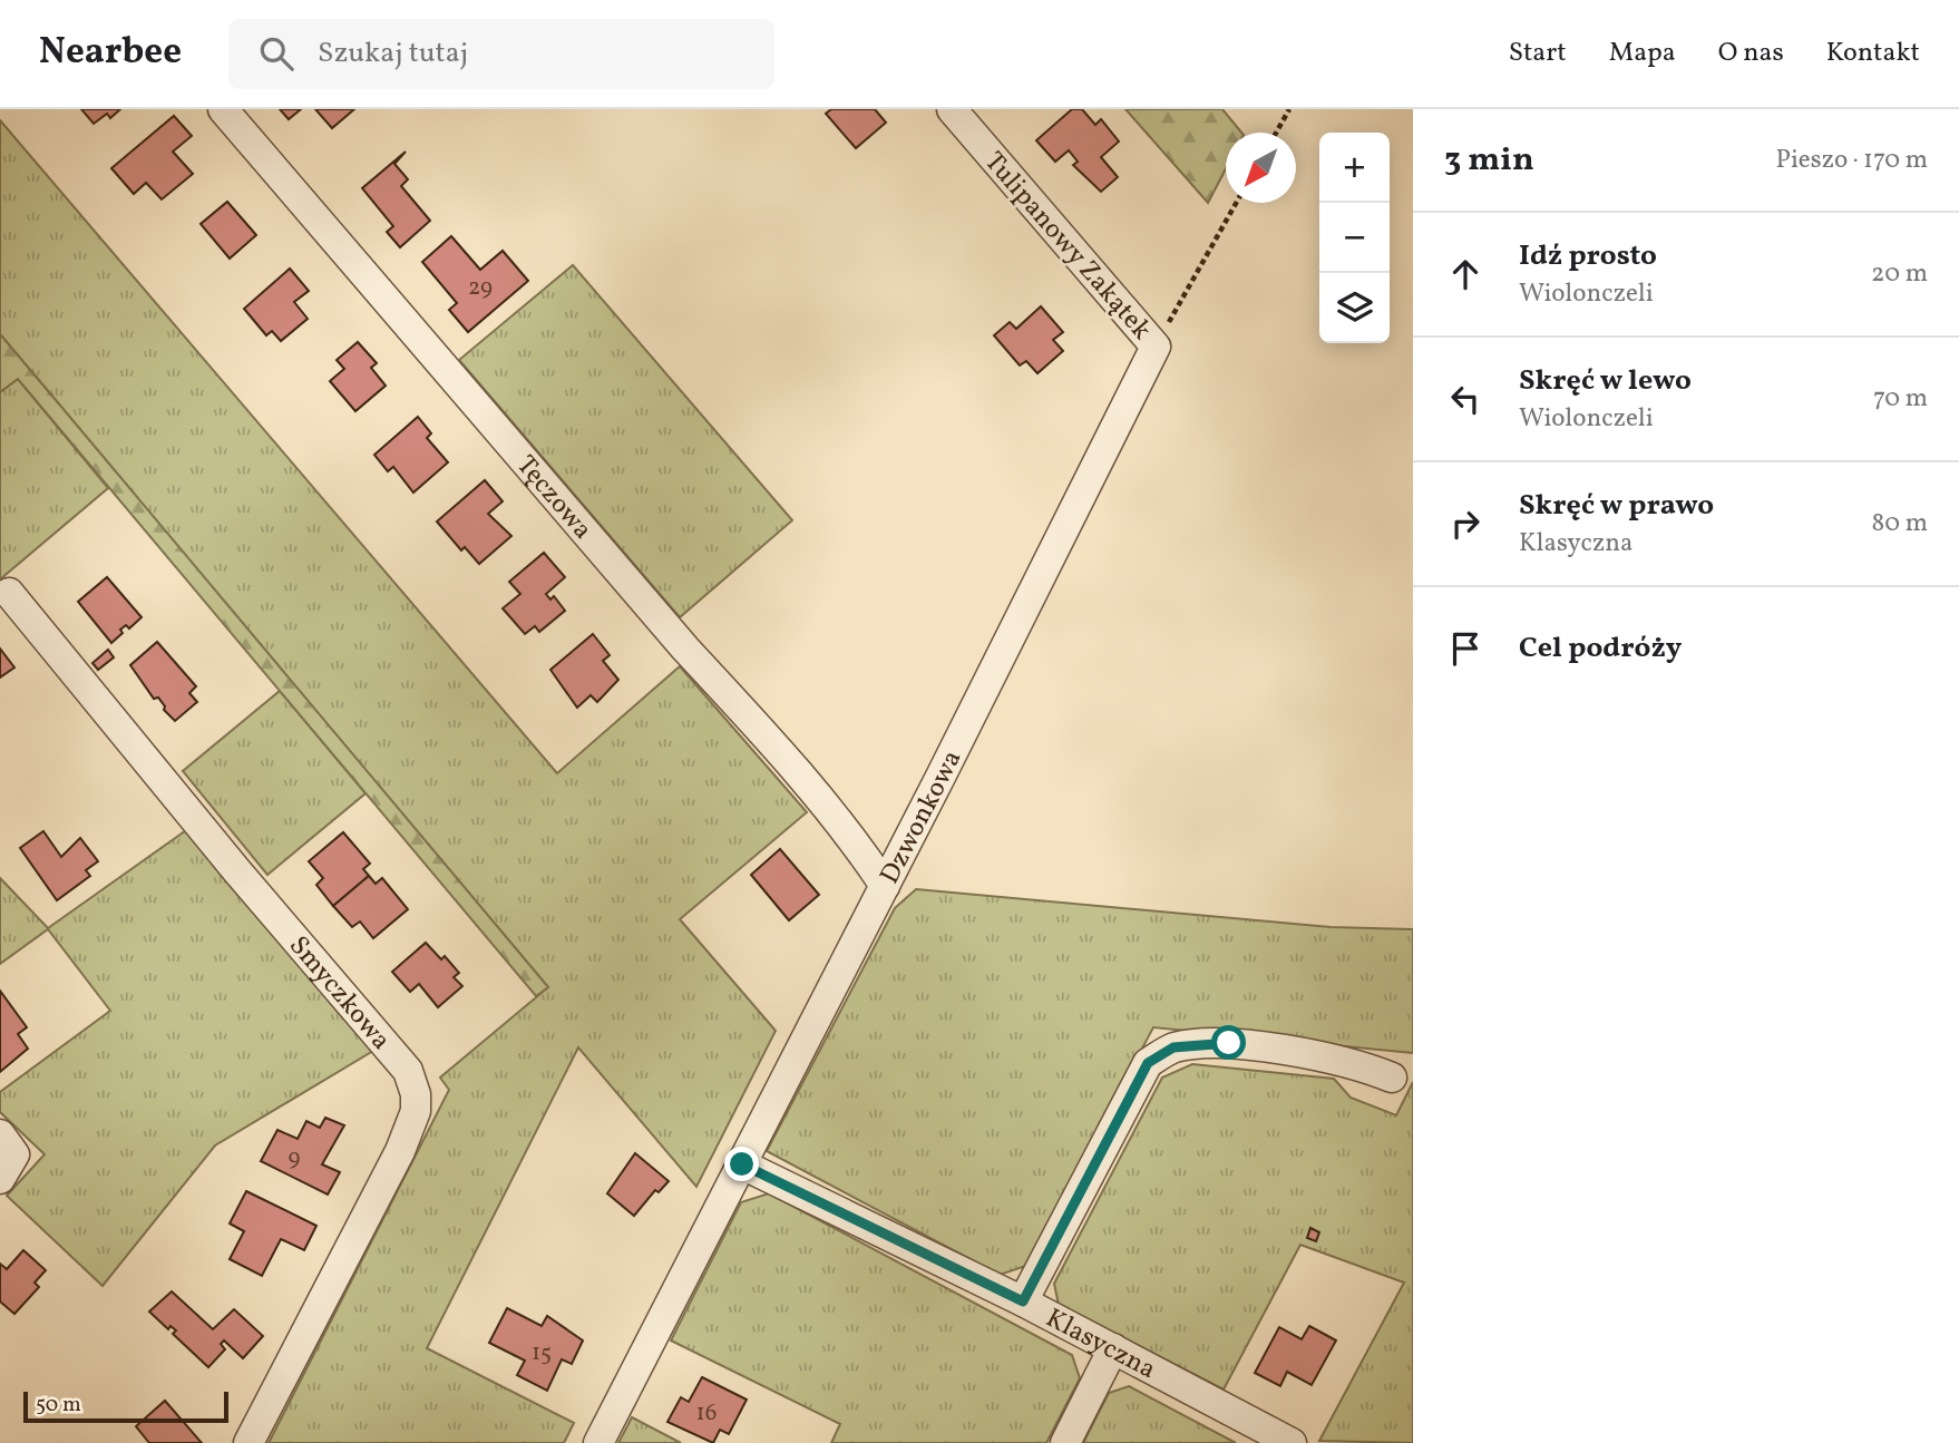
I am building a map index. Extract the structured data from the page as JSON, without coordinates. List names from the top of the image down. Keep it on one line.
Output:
{"streets":{"street":["Tulipanowy Zakątek","Tęczowa","Dzwonkowa","Smyczkowa","Klasyczna"]},"crossings":[["Tulipanowy Zakątek","Dzwonkowa"],["Tęczowa","Dzwonkowa"],["Dzwonkowa","Klasyczna"]],"house_numbers":["29","9","15","16"],"scale_bar":"50 m","north":"bottom left","page":{"header":"Nearbee","search":"Szukaj tutaj","nav":["Start","Mapa","O nas","Kontakt"],"heading":["3 min","Pieszo · 170 m"],"map_buttons":["+","−"],"list":[["Idź prosto","Wiolonczeli","20 m"],["Skręć w lewo","Wiolonczeli","70 m"],["Skręć w prawo","Klasyczna","80 m"],"Cel podróży"],"scale":"50 m"}}
